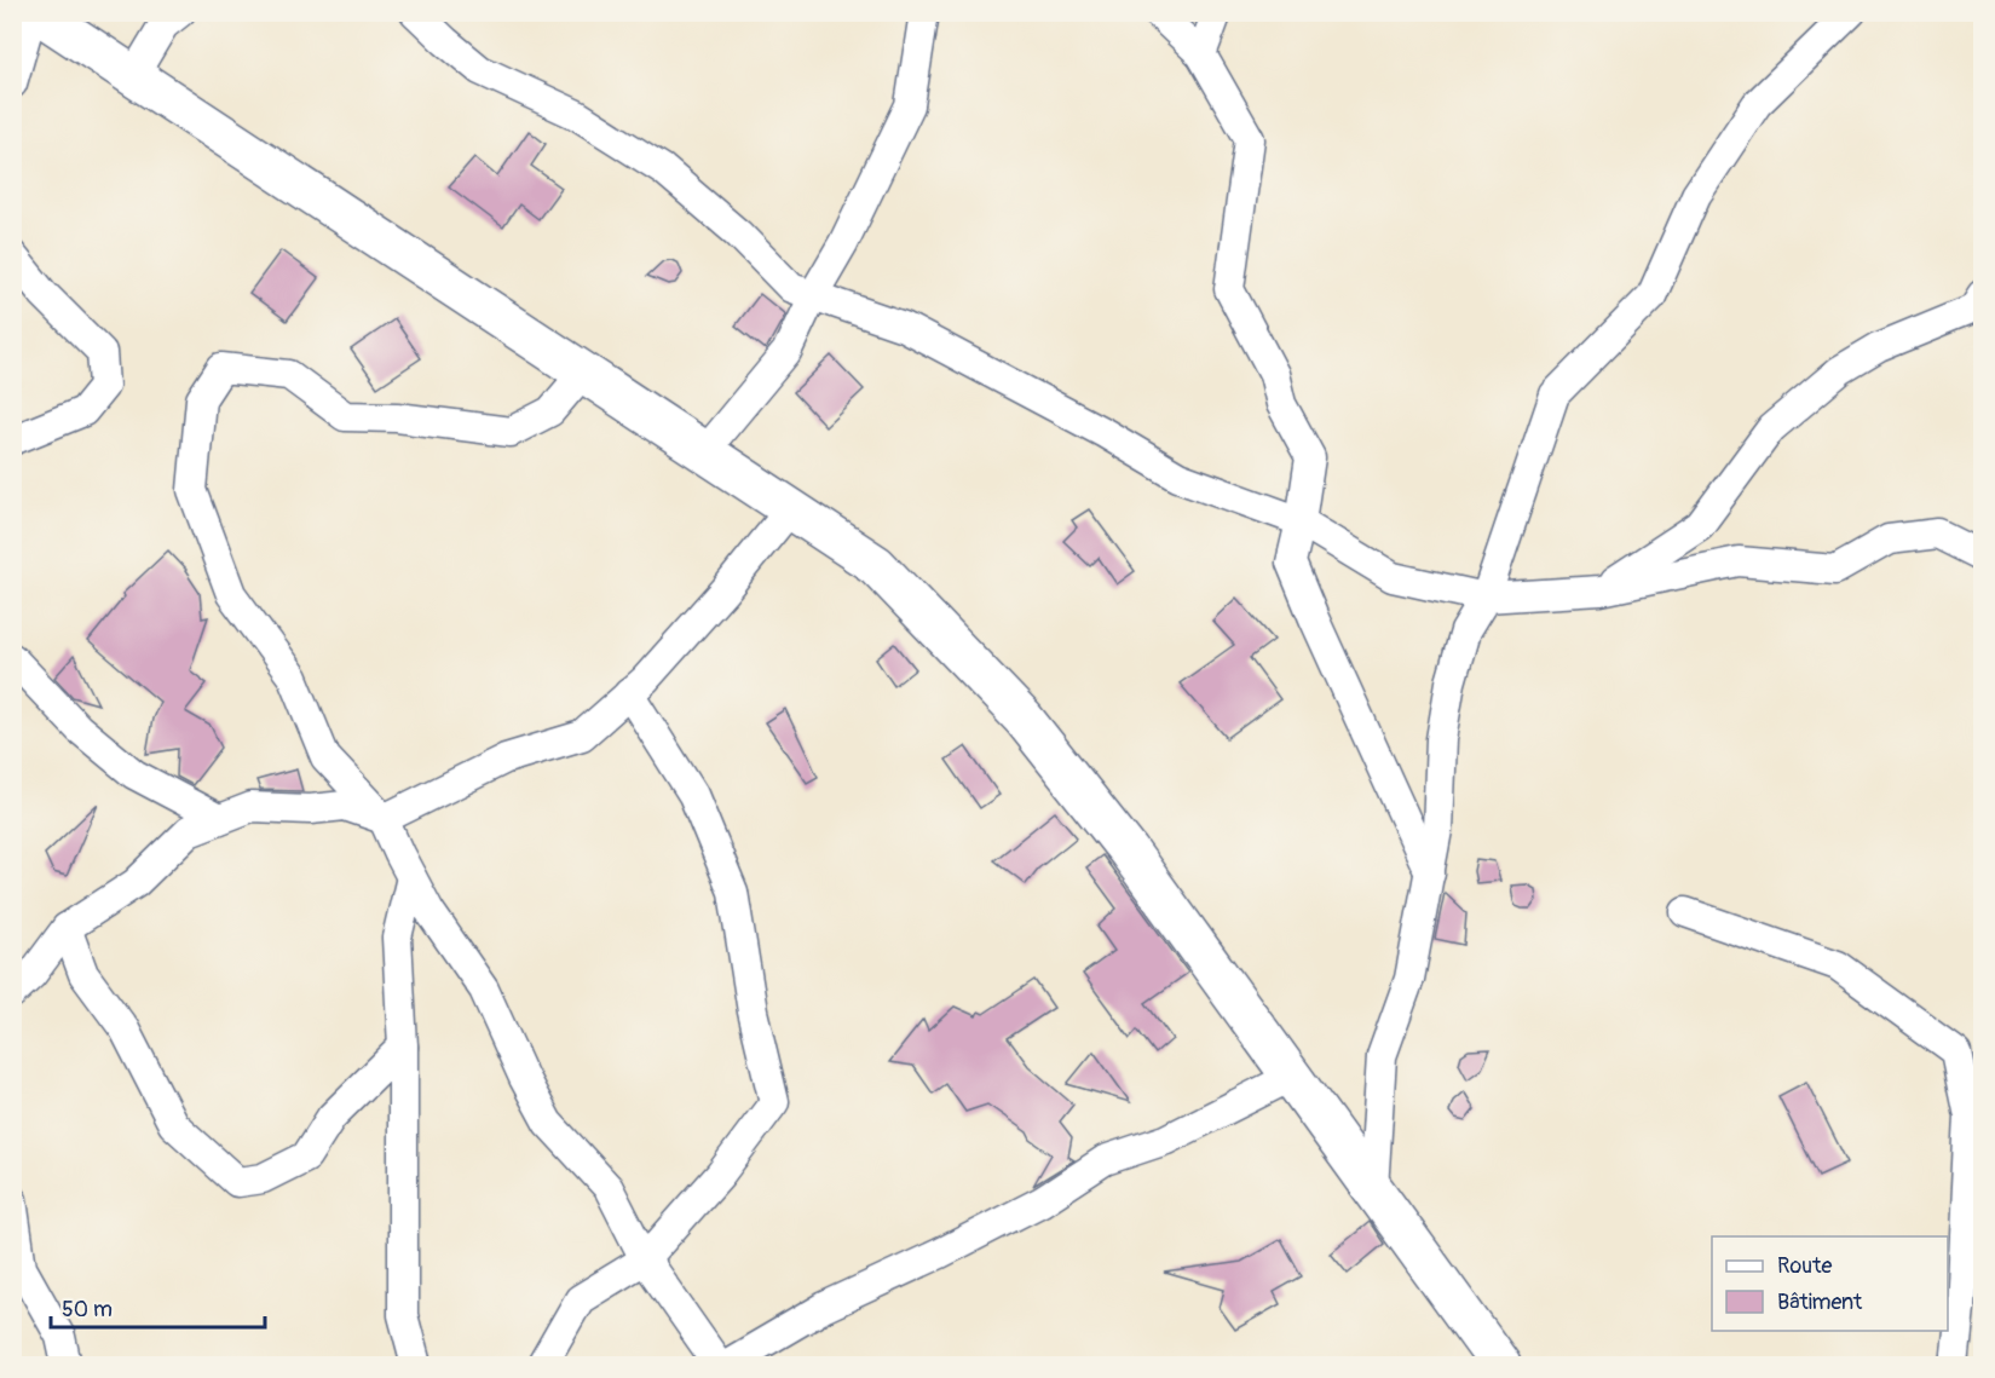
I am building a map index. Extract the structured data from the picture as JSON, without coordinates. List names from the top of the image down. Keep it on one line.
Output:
{"legend":["Route","Bâtiment"],"scale_bar":"50 m"}
